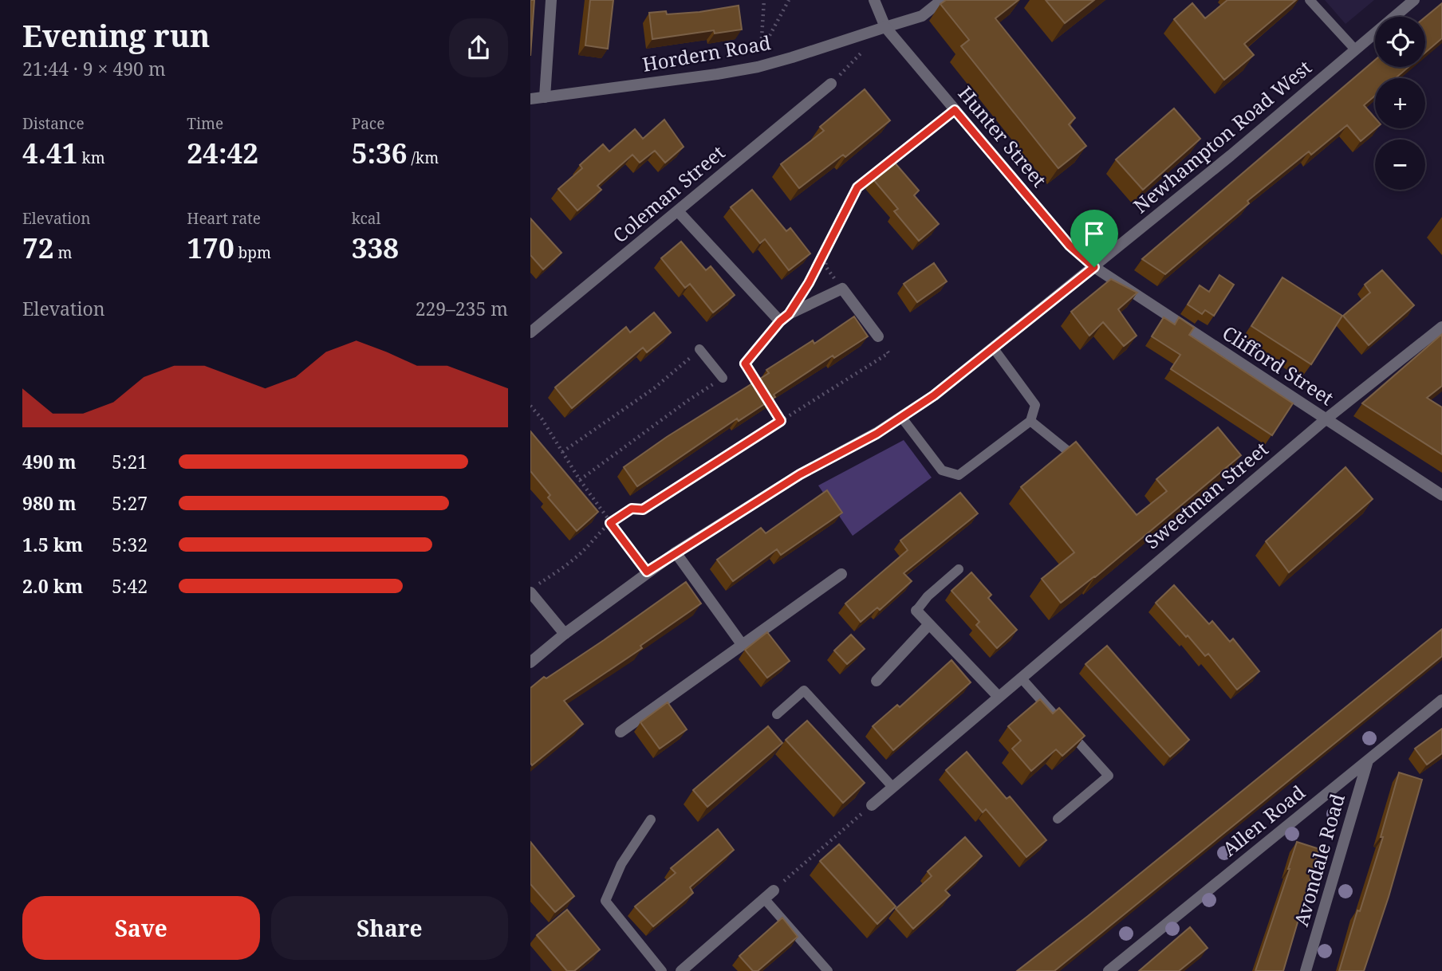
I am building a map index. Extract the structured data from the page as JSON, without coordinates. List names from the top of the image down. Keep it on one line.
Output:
{"streets":{"street":["Hordern Road","Hunter Street","Newhampton Road West","Coleman Street","Clifford Street","Sweetman Street","Allen Road","Avondale Road"]},"crossings":[["Hordern Road","Hunter Street"],["Hunter Street","Newhampton Road West"],["Hunter Street","Clifford Street"],["Newhampton Road West","Clifford Street"],["Clifford Street","Sweetman Street"],["Allen Road","Avondale Road"]],"page":{"heading":["Evening run","21:44 · 9 × 490 m"],"map_buttons":["+","−"],"stats":[["Distance","4.41 km"],["Time","24:42"],["Pace","5:36 /km"],["Elevation","72 m"],["Heart rate","170 bpm"],["kcal","338"]],"chart":["Elevation","229–235 m"],"list":[{"name":"490 m","note":"5:21"},{"name":"980 m","note":"5:27"},{"name":"1.5 km","note":"5:32"},{"name":"2.0 km","note":"5:42"}],"buttons":["Save","Share"]}}
